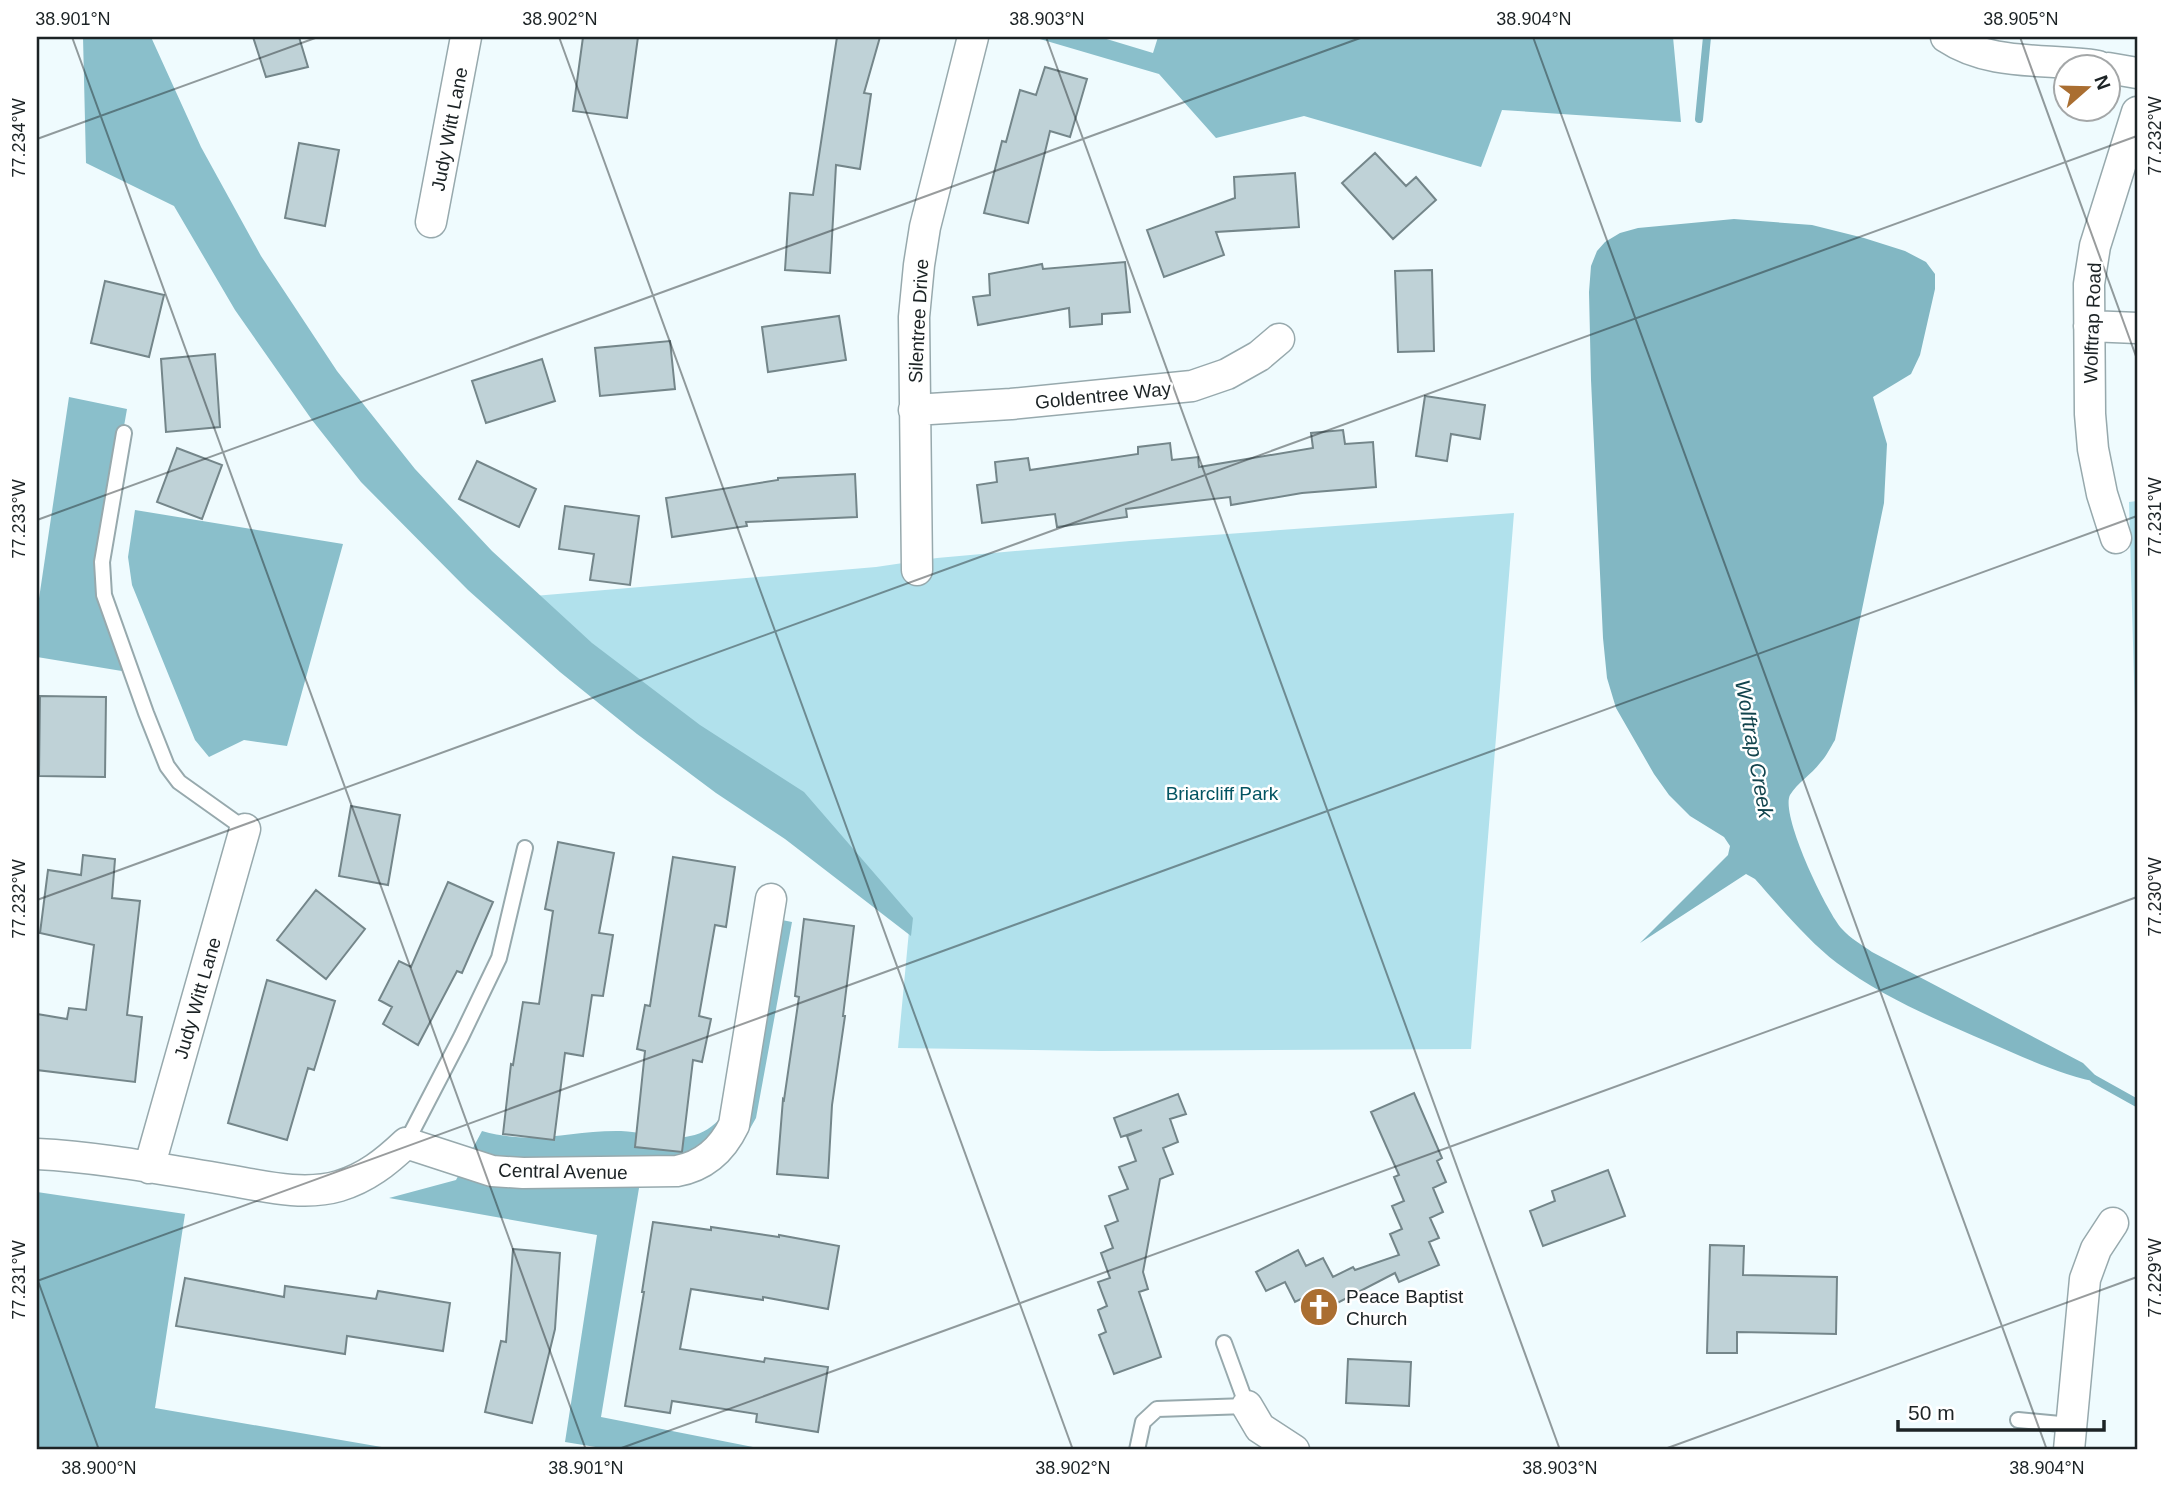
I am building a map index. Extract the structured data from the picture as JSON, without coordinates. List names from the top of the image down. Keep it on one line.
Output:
{"streets":{"street":["Judy Witt Lane","Silentree Drive","Wolftrap Road","Goldentree Way","Central Avenue"]},"crossings":[["Silentree Drive","Goldentree Way"]],"water":["Wolftrap Creek"],"parks":["Briarcliff Park"],"places":{"church":["Peace Baptist Church"]},"scale_bar":"50 m","north":"right","coordinates":["38.901°N","38.902°N","38.903°N","38.904°N","38.905°N","77.232°W","77.234°W","77.231°W","77.233°W","77.230°W","77.229°W","38.900°N"]}
